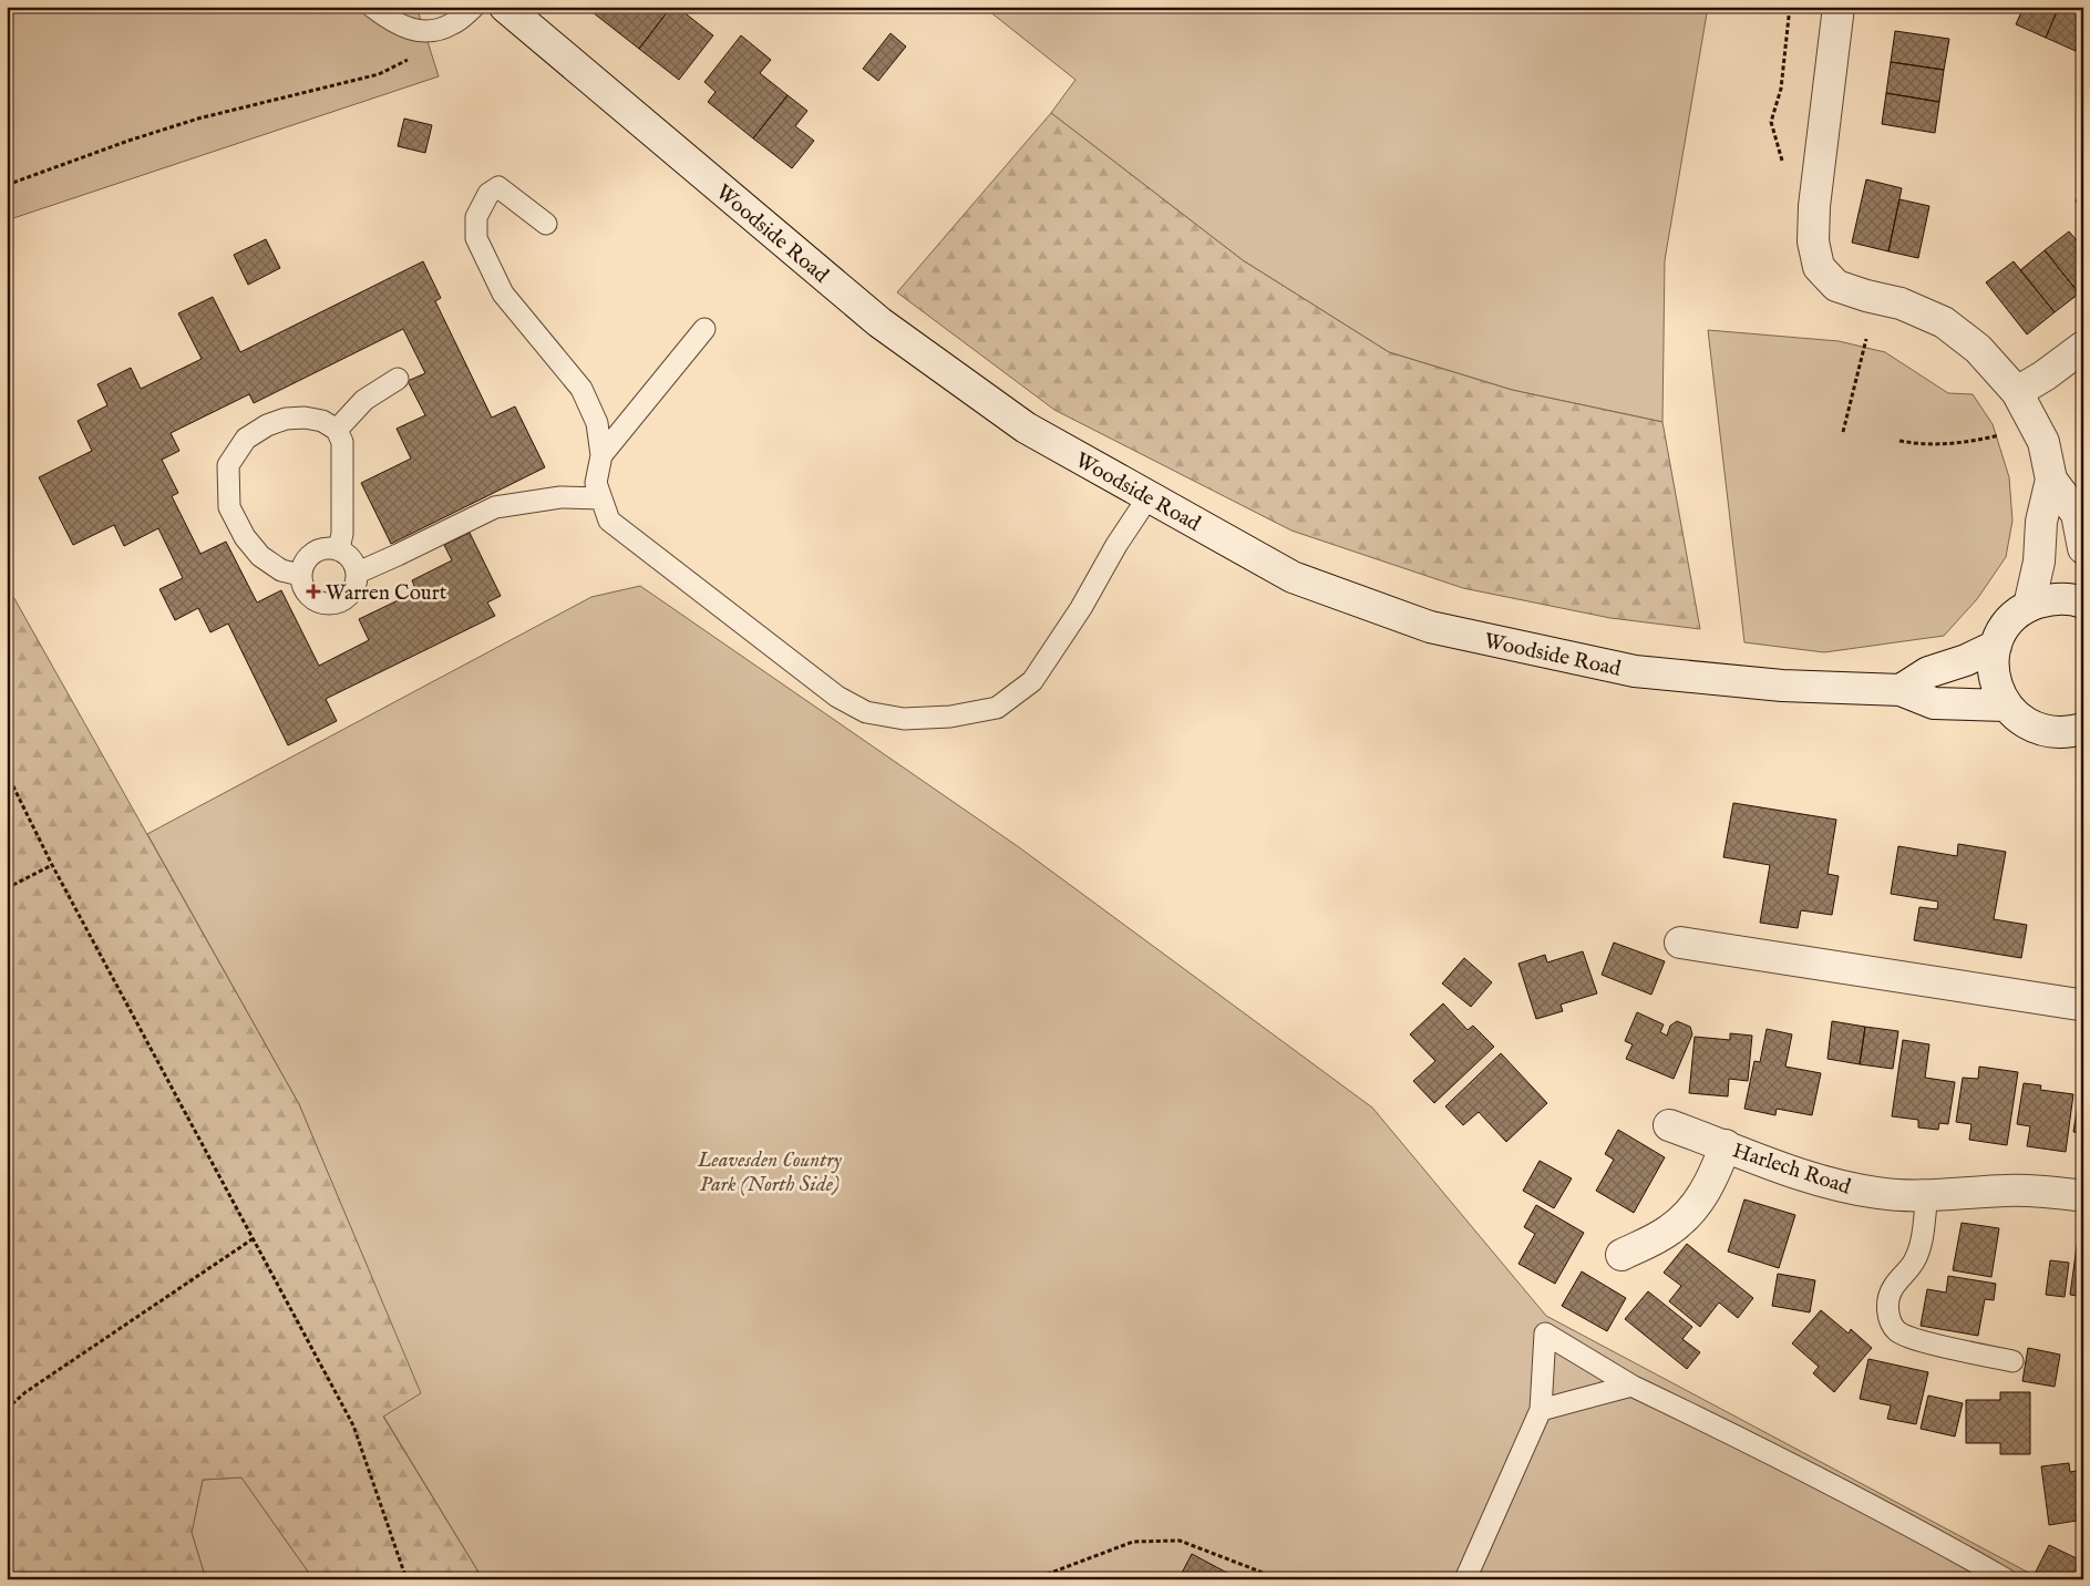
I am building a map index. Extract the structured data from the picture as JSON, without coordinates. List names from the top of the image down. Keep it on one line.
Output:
{"streets":{"street":["Woodside Road","Harlech Road"]},"parks":["Leavesden Country Park (North Side)"],"places":{"health":["Warren Court"]}}
